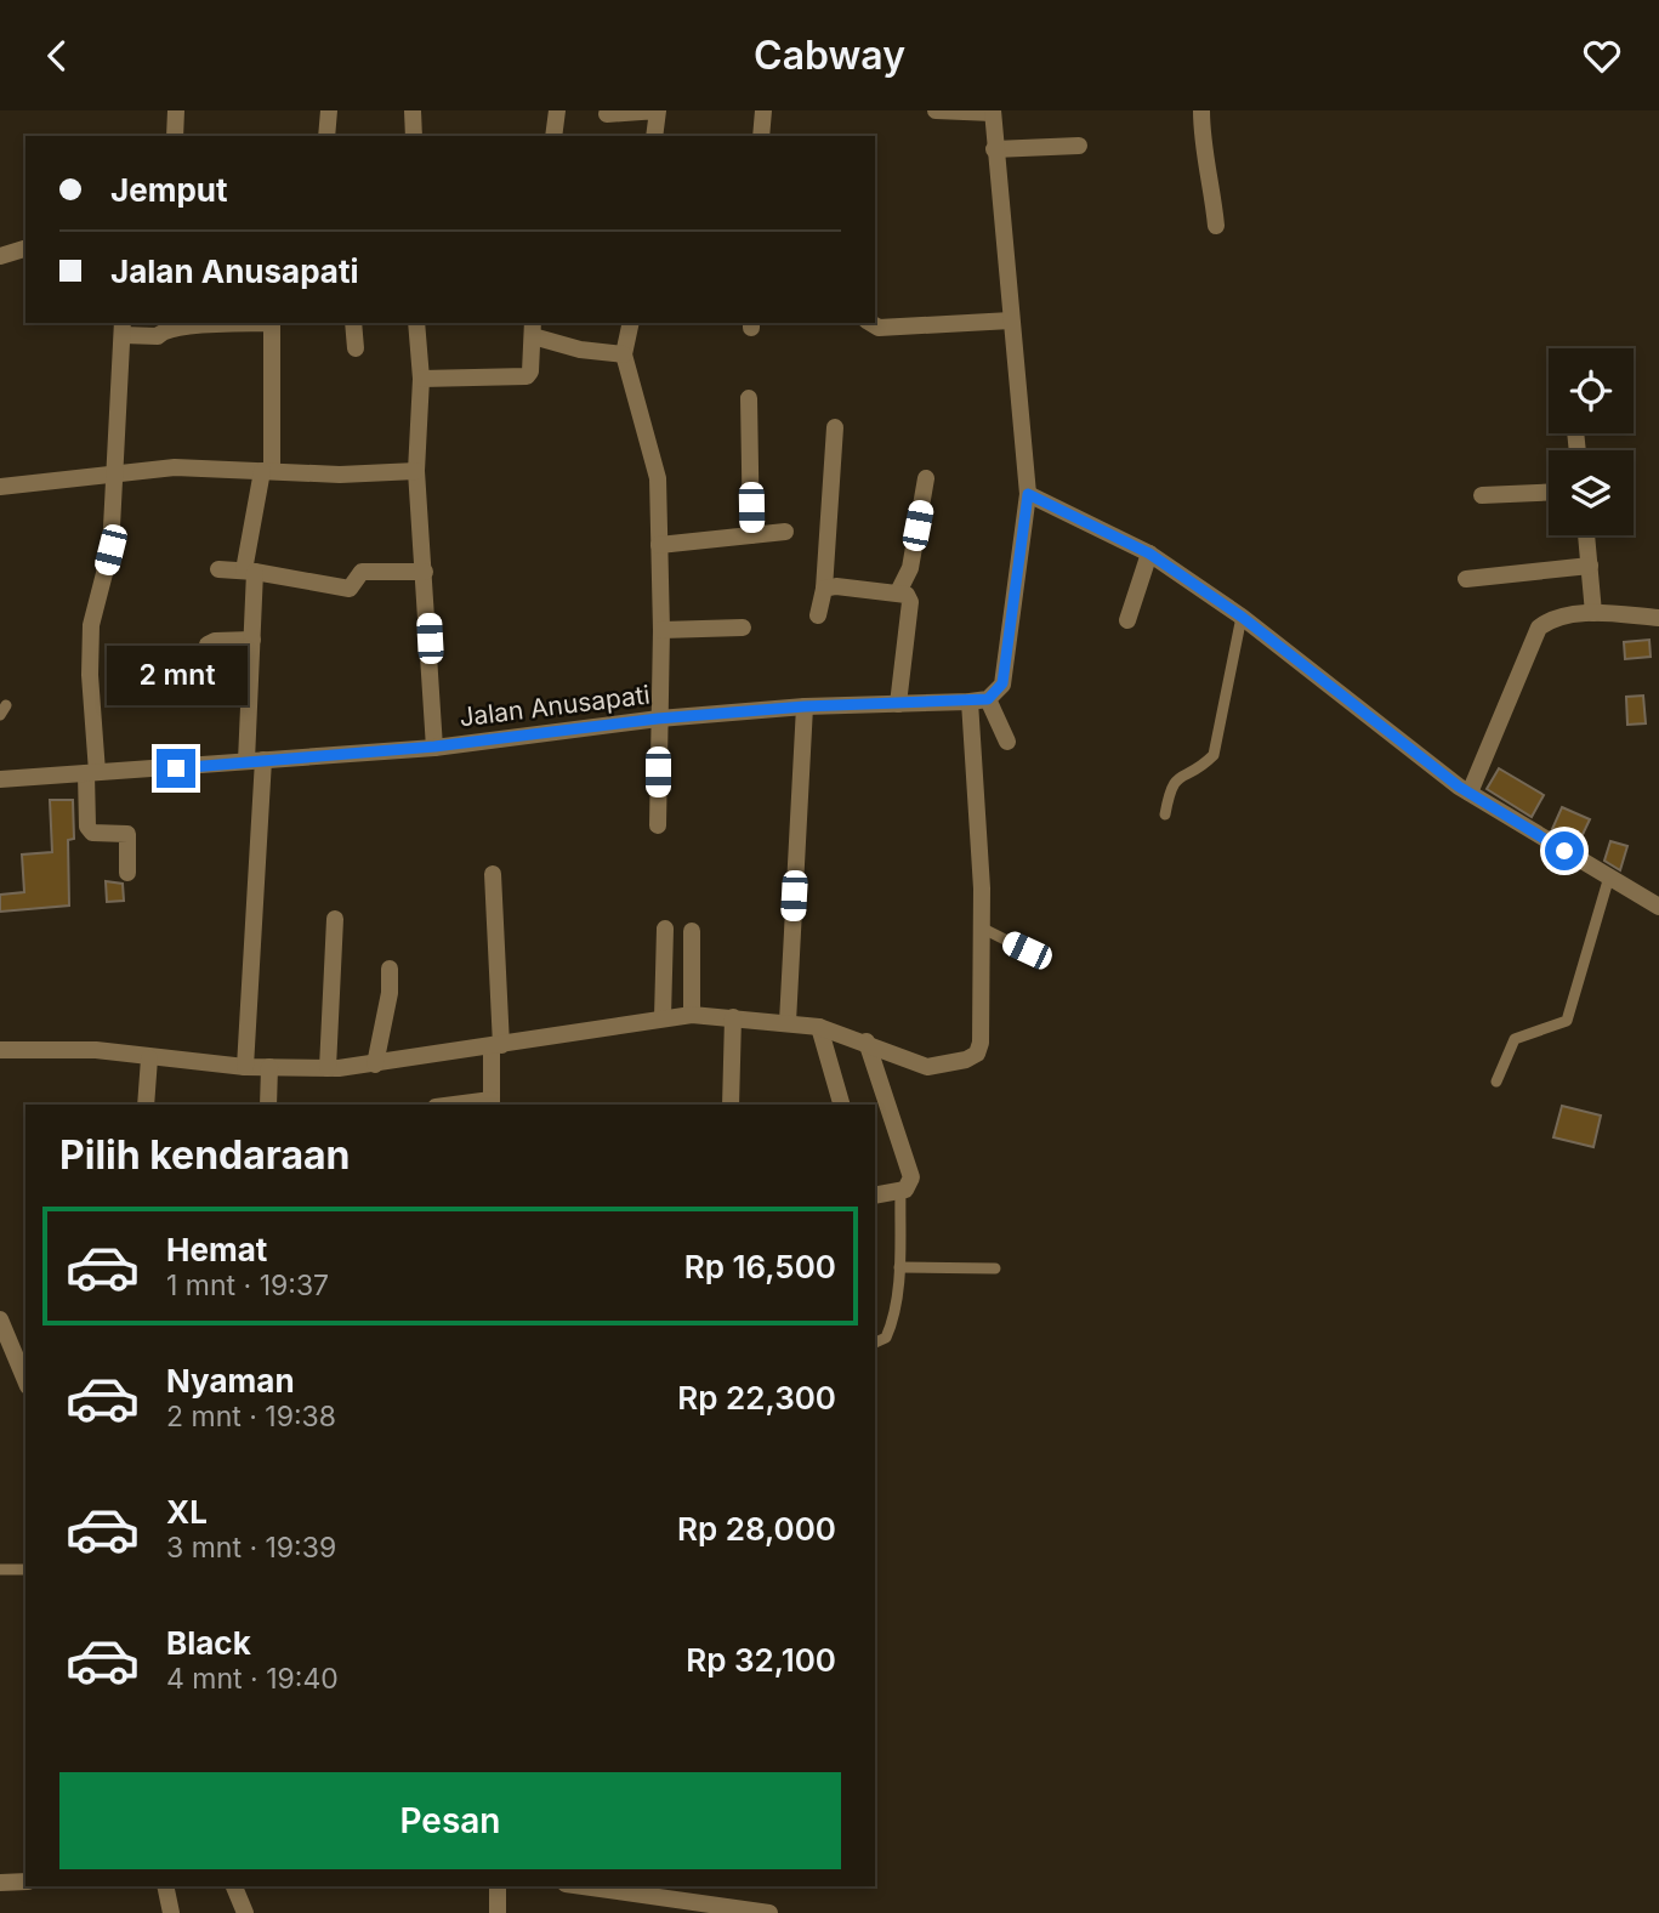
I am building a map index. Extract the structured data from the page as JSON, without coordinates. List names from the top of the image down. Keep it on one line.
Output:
{"streets":{"street":["Jalan Anusapati"]},"page":{"header":"Cabway","banner":["Jemput","Jalan Anusapati"],"bubble":"2 mnt","heading":"Pilih kendaraan","list":[{"name":"Hemat","note":"1 mnt · 19:37","value":"Rp 16,500"},{"name":"Nyaman","note":"2 mnt · 19:38","value":"Rp 22,300"},{"name":"XL","note":"3 mnt · 19:39","value":"Rp 28,000"},{"name":"Black","note":"4 mnt · 19:40","value":"Rp 32,100"}],"buttons":"Pesan"}}
